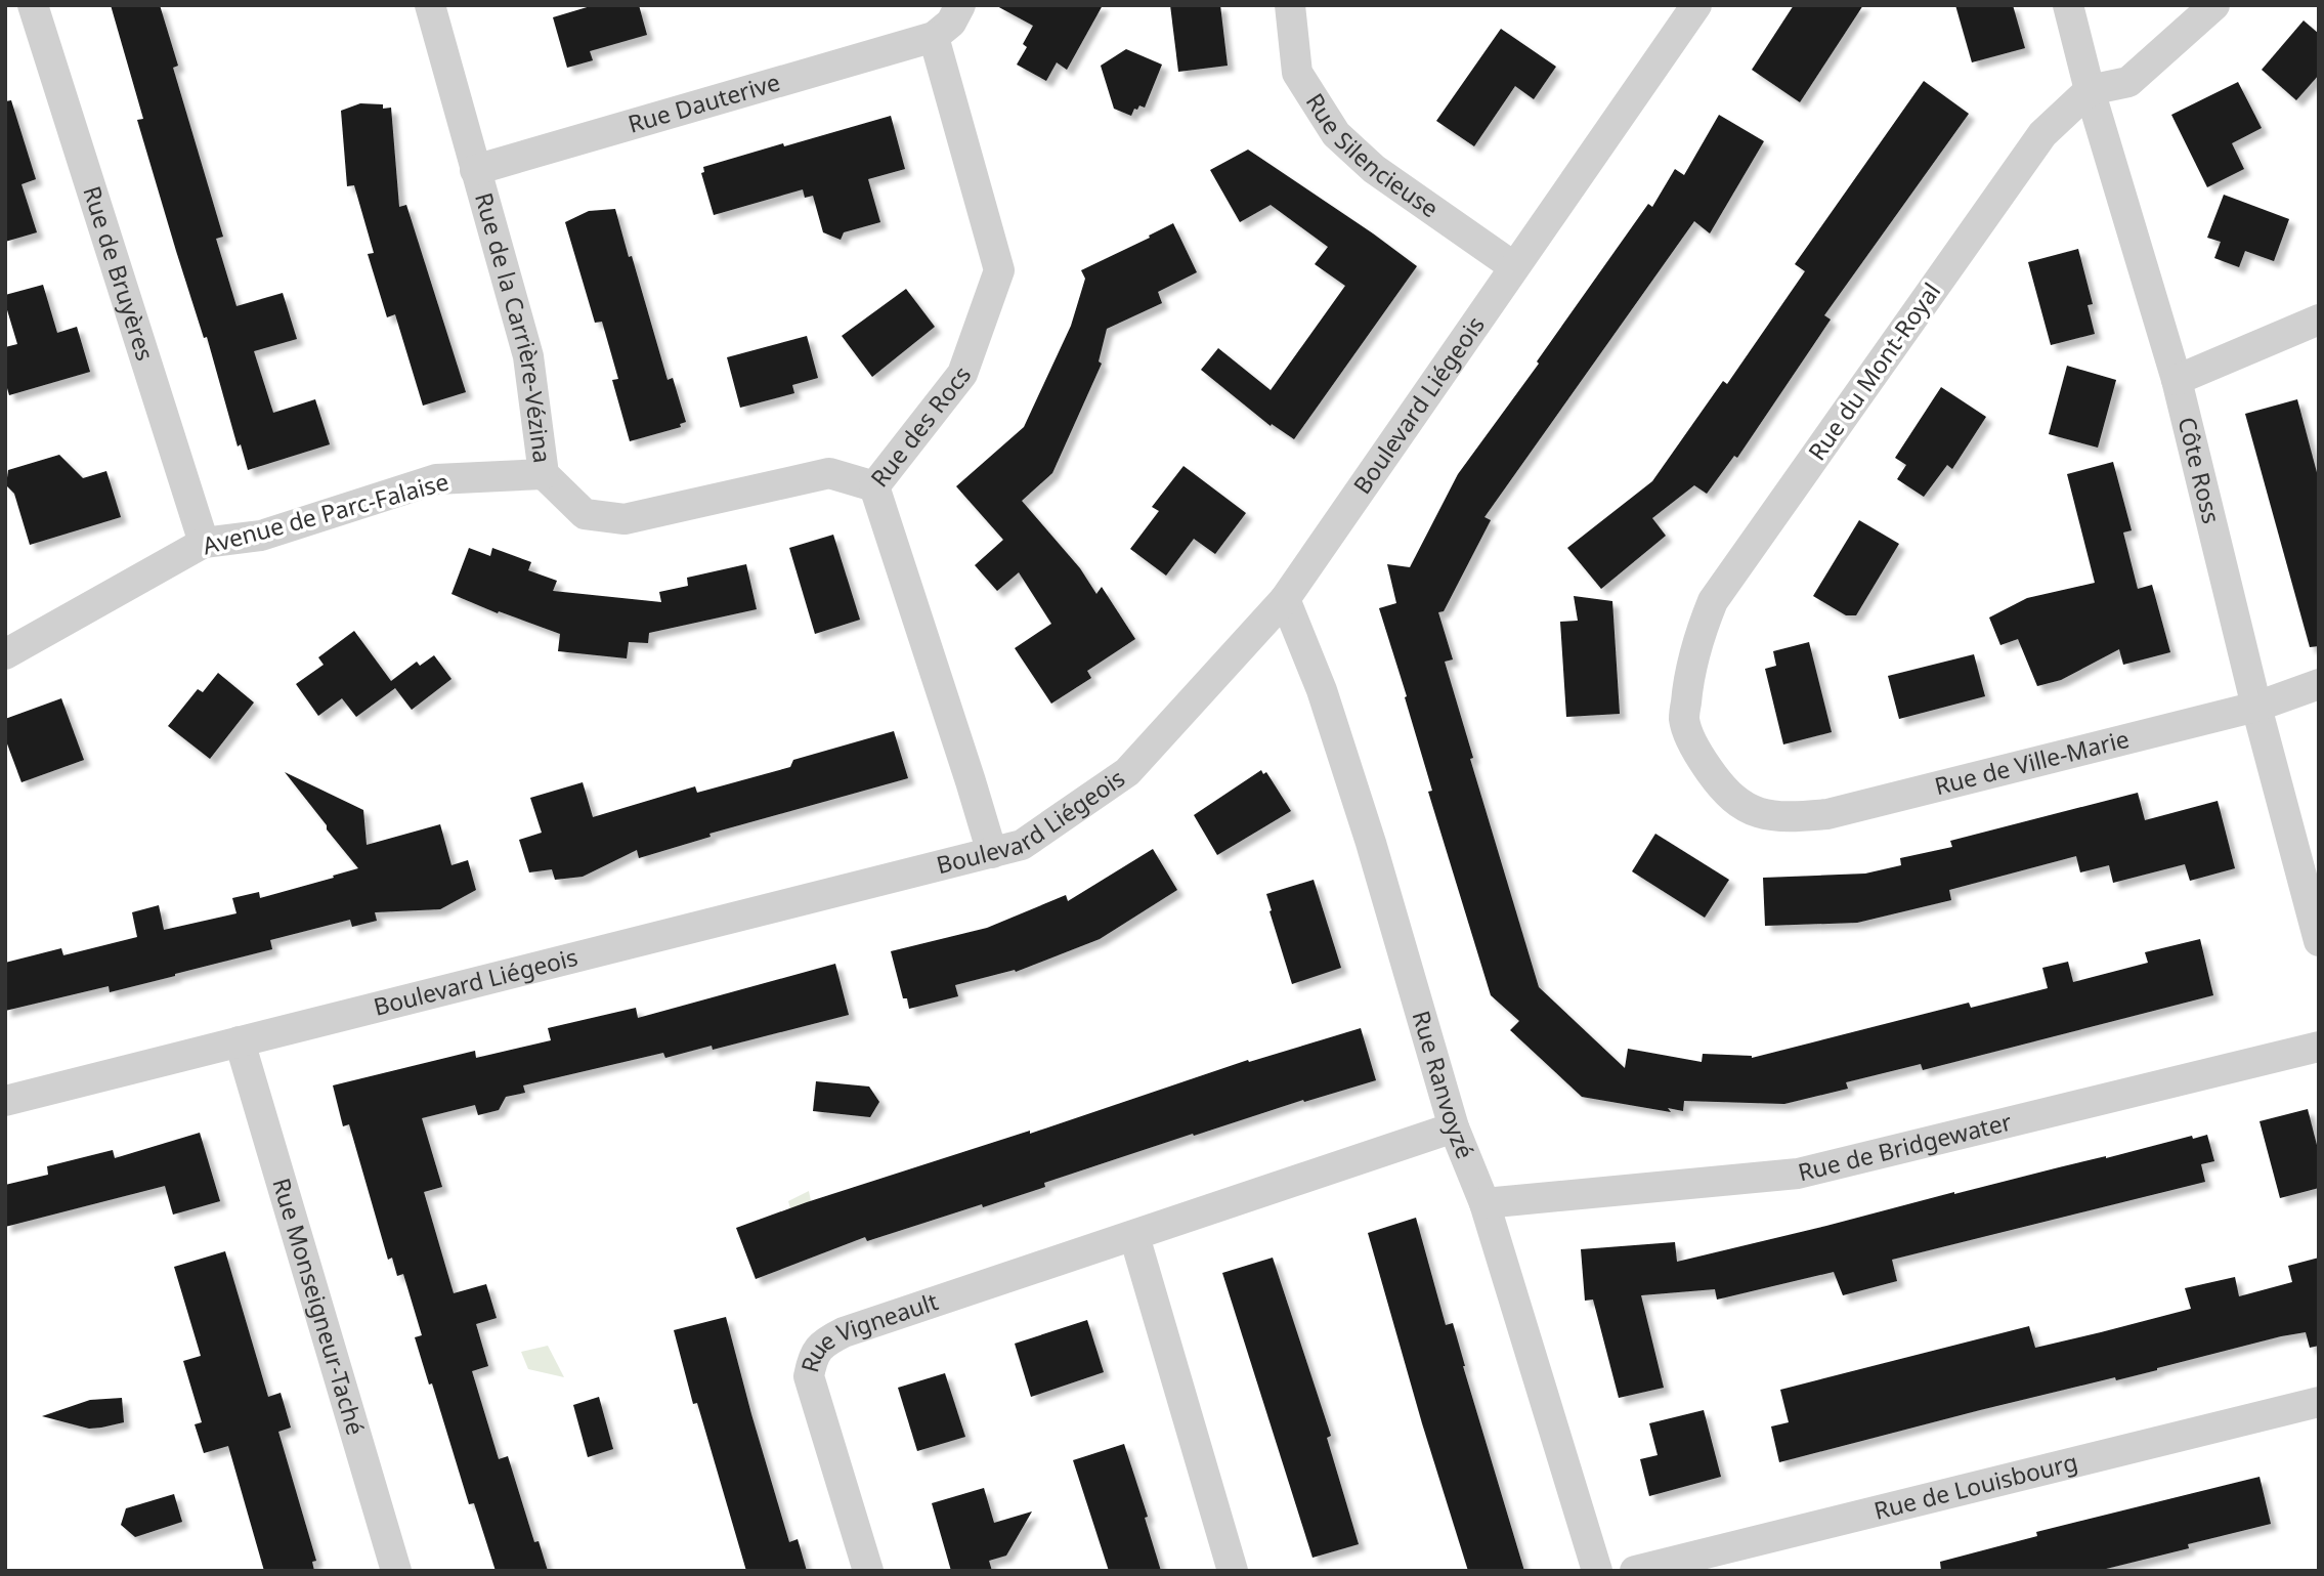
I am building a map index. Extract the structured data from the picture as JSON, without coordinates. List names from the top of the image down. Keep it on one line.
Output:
{"streets":{"street":["Rue Dauterive","Rue Silencieuse","Rue de Bruyères","Rue de la Carrière-Vézina","Rue du Mont-Royal","Boulevard Liégeois","Rue des Rocs","Côte Ross","Avenue de Parc-Falaise","Rue de Ville-Marie","Rue Ranvoyzé","Rue de Bridgewater","Rue Monseigneur-Taché","Rue Vigneault","Rue de Louisbourg"]},"crossings":[["Rue Dauterive","Rue de la Carrière-Vézina"],["Rue Dauterive","Rue des Rocs"],["Rue Silencieuse","Boulevard Liégeois"],["Rue de Bruyères","Avenue de Parc-Falaise"],["Rue de la Carrière-Vézina","Rue des Rocs"],["Rue de la Carrière-Vézina","Avenue de Parc-Falaise"],["Rue du Mont-Royal","Côte Ross"],["Rue du Mont-Royal","Rue de Ville-Marie"],["Boulevard Liégeois","Rue des Rocs"],["Boulevard Liégeois","Rue Ranvoyzé"],["Boulevard Liégeois","Rue Monseigneur-Taché"],["Côte Ross","Rue de Ville-Marie"],["Rue Ranvoyzé","Rue de Bridgewater"],["Rue Ranvoyzé","Rue Vigneault"]]}
